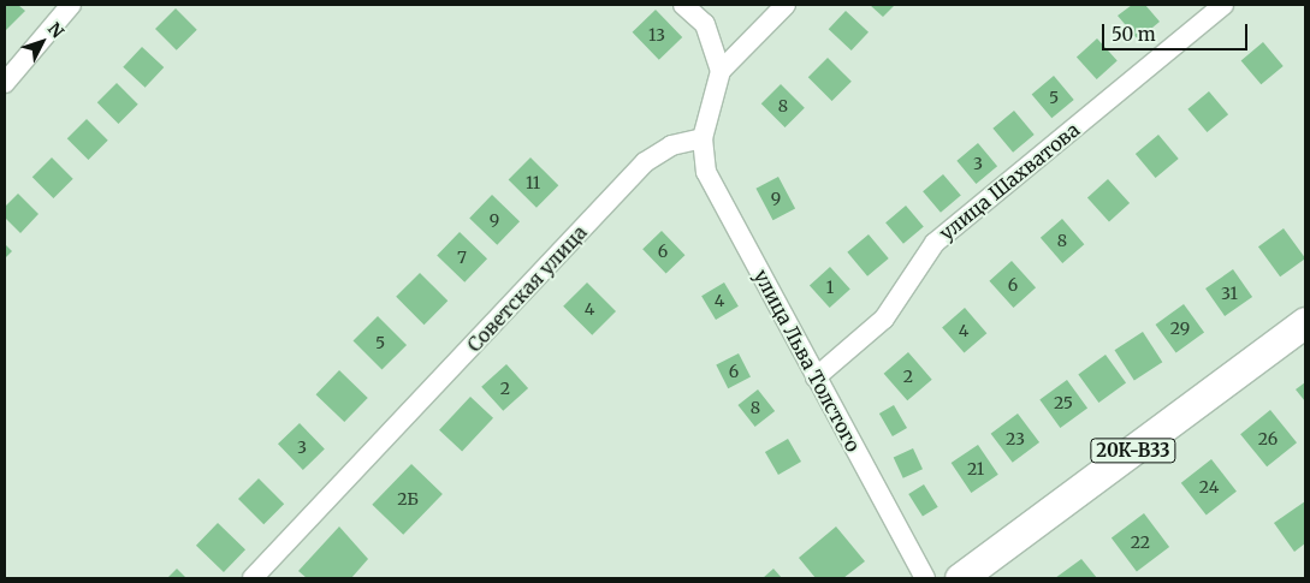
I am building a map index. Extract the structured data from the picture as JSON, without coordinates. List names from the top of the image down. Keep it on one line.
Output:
{"streets":{"main road":["20К-В33"],"street":["улица Шахватова","Советская улица","улица Льва Толстого"]},"crossings":[["улица Шахватова","улица Льва Толстого"],["Советская улица","улица Льва Толстого"]],"house_numbers":["13","5","8","3","11","9","9","8","6","7","6","1","31","4","4","29","4","5","6","2","2","25","8","23","26","3","21","24","2Б","22"],"scale_bar":"50 m","north":"top right"}
